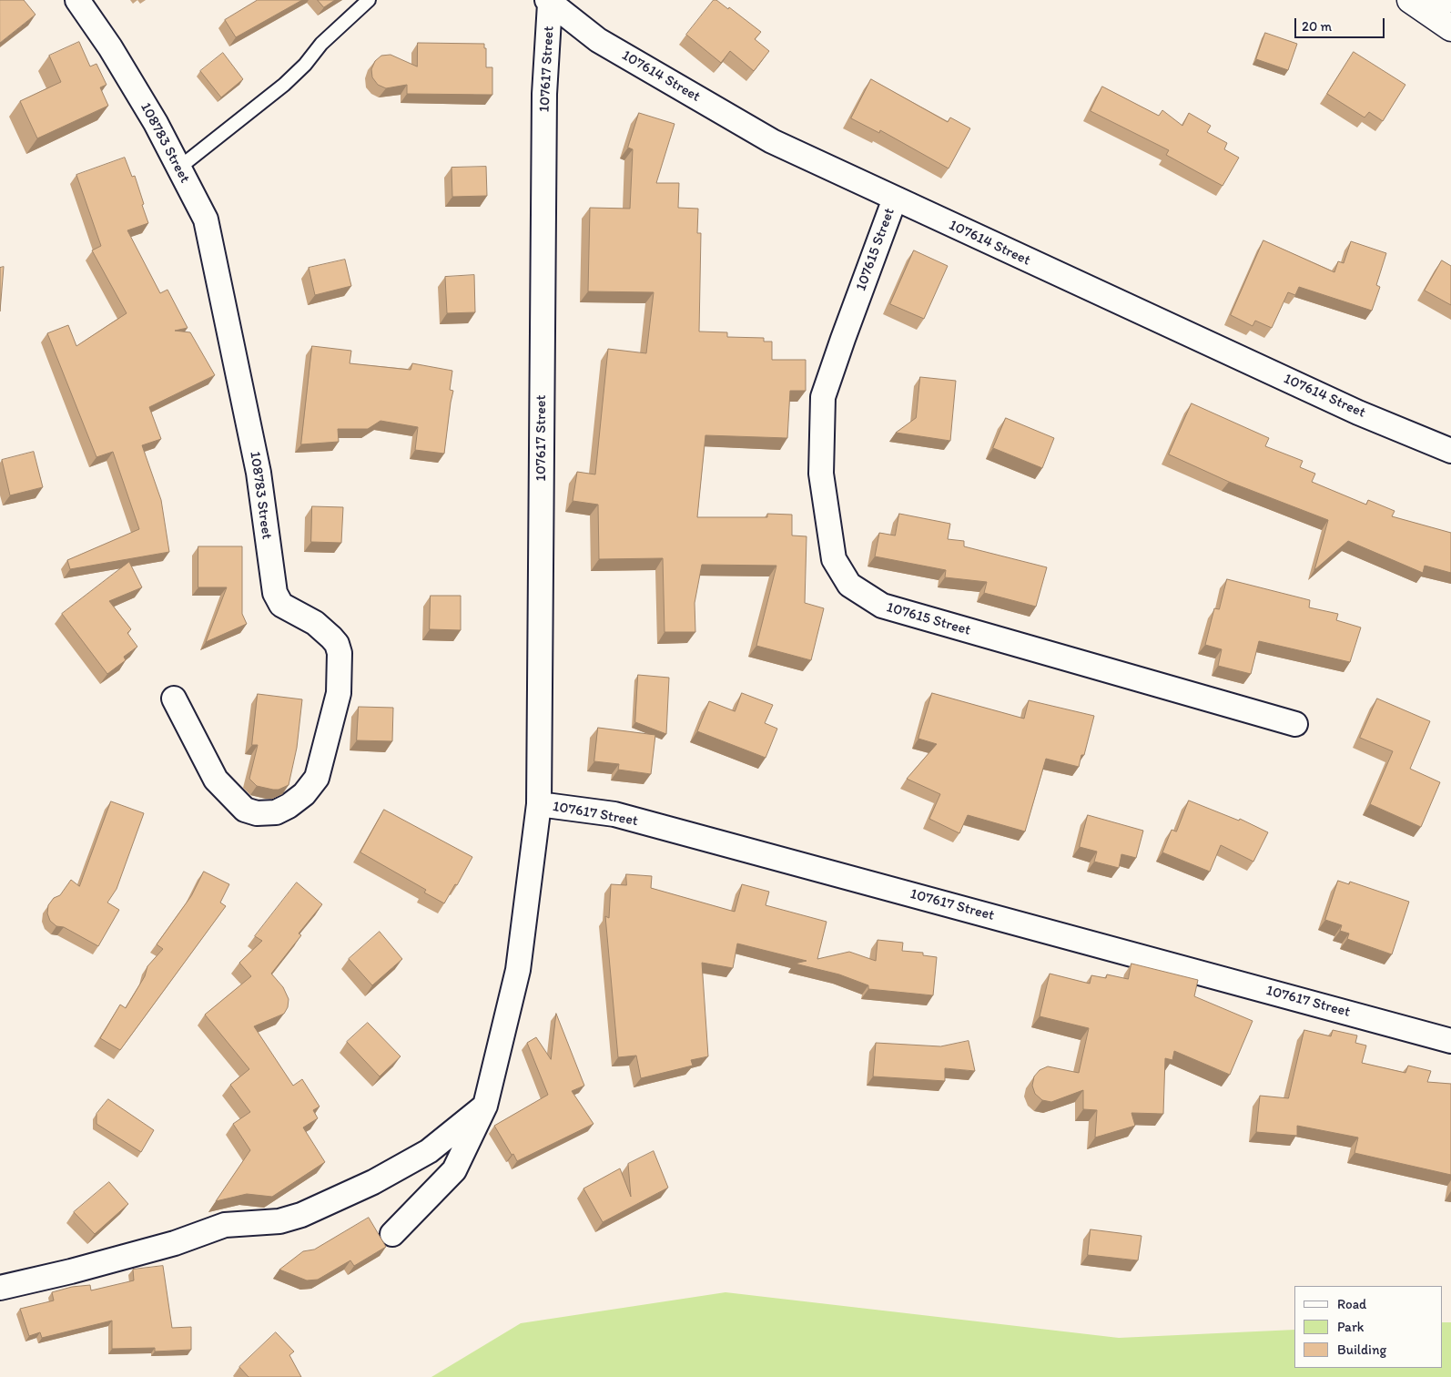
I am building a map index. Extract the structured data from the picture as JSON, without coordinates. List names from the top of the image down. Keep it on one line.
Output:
{"streets":{"street":["107617 Street","107614 Street","108783 Street","107615 Street"]},"crossings":[["107617 Street","107614 Street"],["107614 Street","107615 Street"]],"legend":["Road","Park","Building"],"scale_bar":"20 m"}
